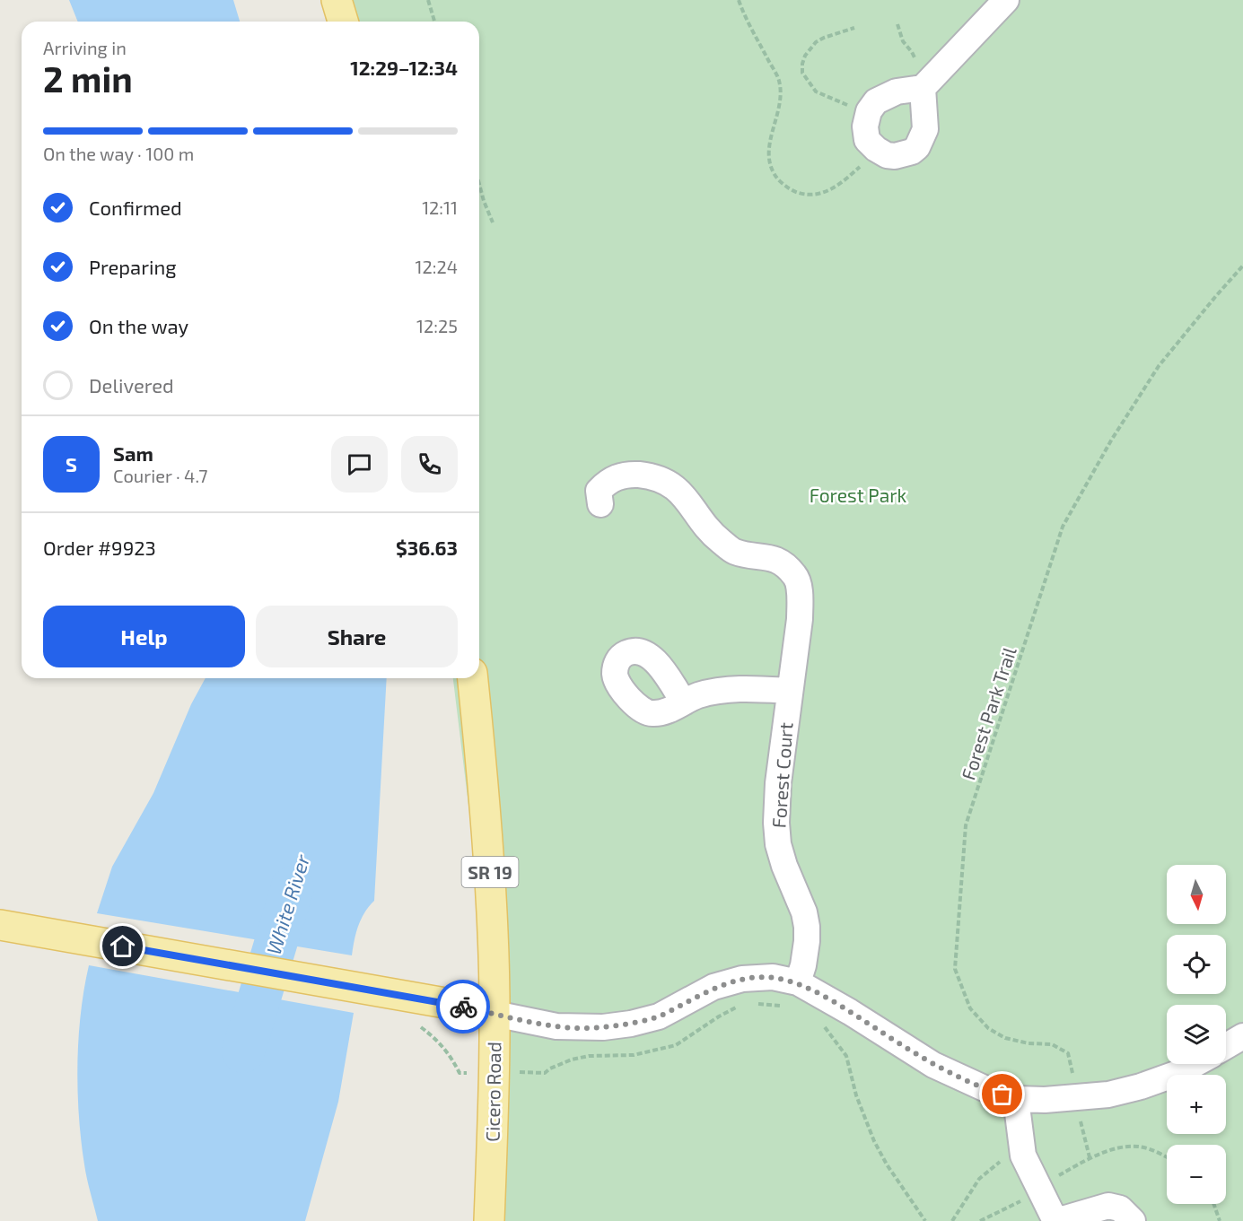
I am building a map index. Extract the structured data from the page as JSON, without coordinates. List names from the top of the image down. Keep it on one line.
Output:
{"streets":{"main road":["SR 19","Cicero Road"],"street":["Forest Court"],"path":["Forest Park Trail"]},"water":["White River"],"parks":["Forest Park"],"north":"bottom","page":{"heading":["2 min","Arriving in","12:29–12:34"],"panel":["Sam","Courier · 4.7","Order #9923","$36.63"],"bar":"On the way · 100 m","list":[["Confirmed","12:11"],["Preparing","12:24"],["On the way","12:25"],"Delivered"],"round":"S","buttons":["Help","Share"],"map_buttons":["+","−"]}}
